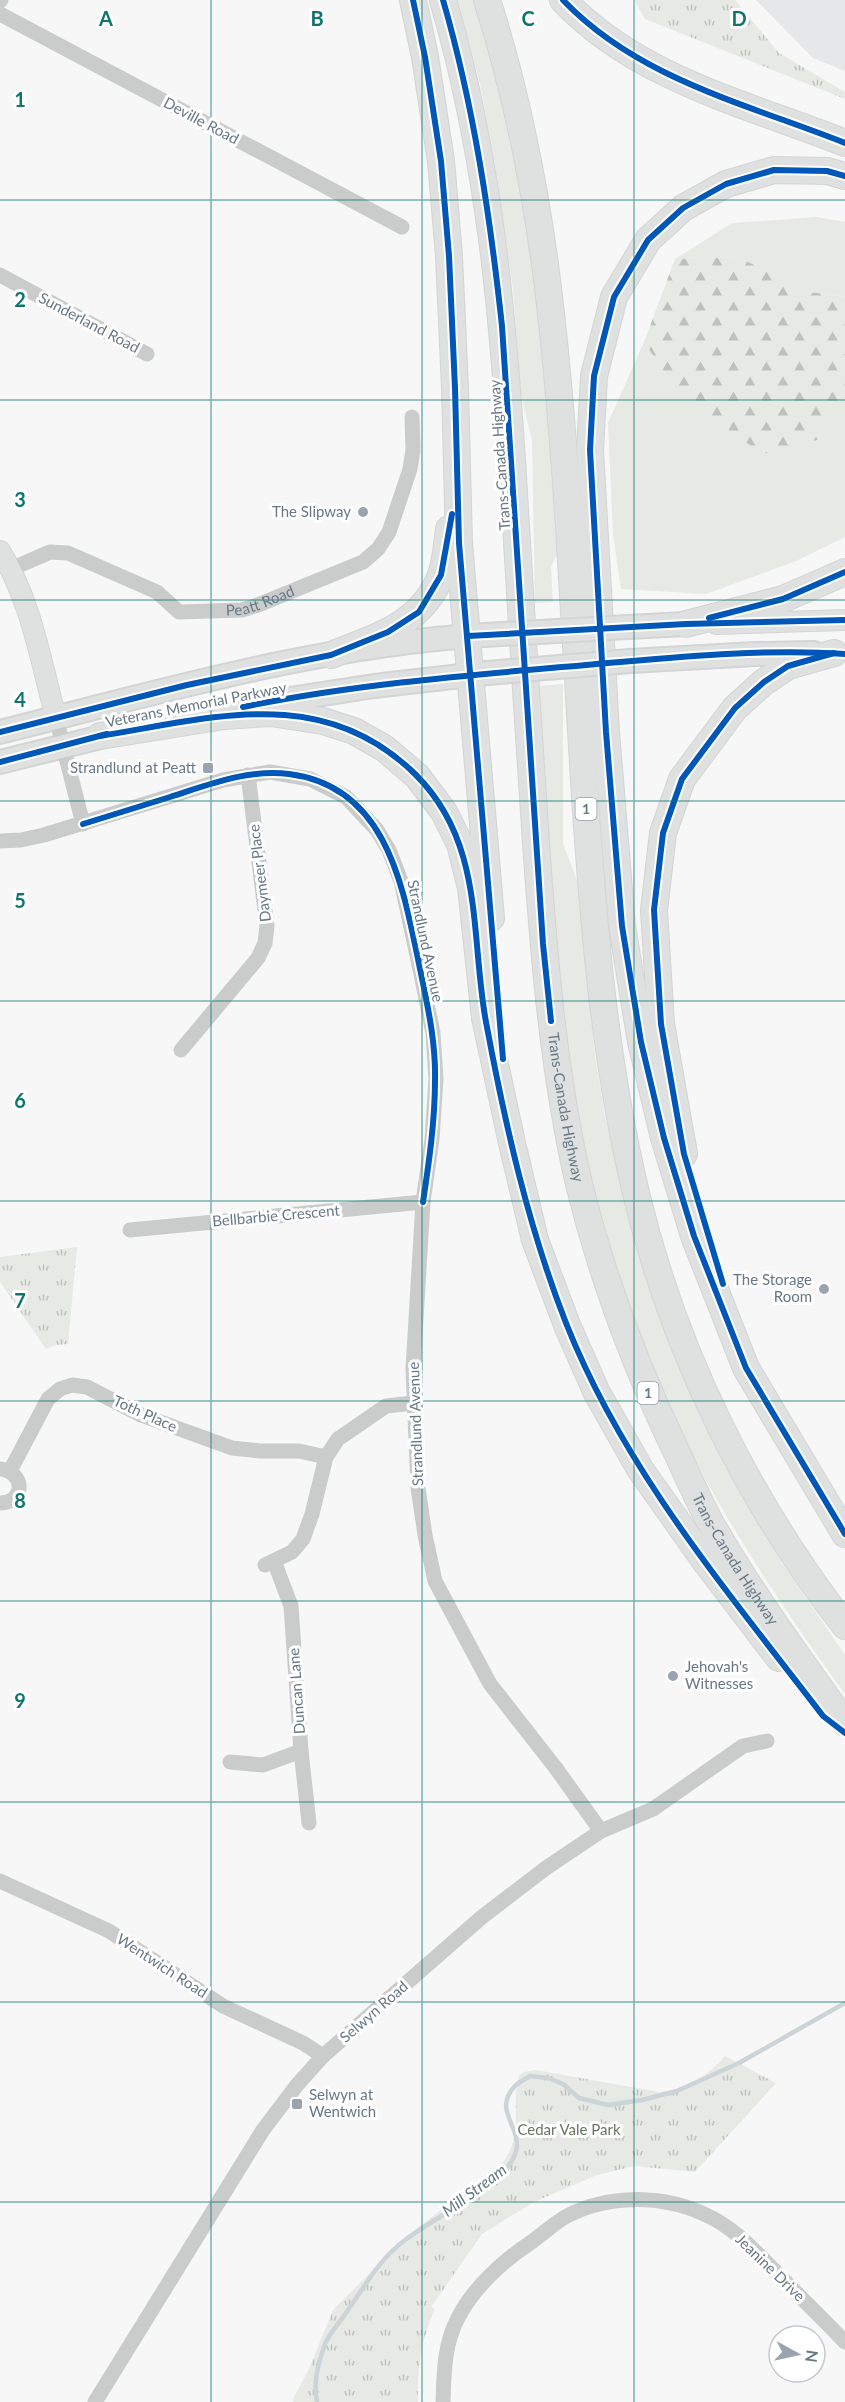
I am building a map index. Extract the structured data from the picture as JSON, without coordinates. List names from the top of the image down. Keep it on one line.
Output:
{"streets":{"highway":["Trans-Canada Highway","1"],"main road":["Veterans Memorial Parkway"],"street":["Deville Road","Sunderland Road","Peatt Road","Daymeer Place","Strandlund Avenue","Bellbarbie Crescent","Toth Place","Duncan Lane","Wentwich Road","Selwyn Road","Jeanine Drive"]},"crossings":[["Daymeer Place","Strandlund Avenue"],["Strandlund Avenue","Bellbarbie Crescent"],["Strandlund Avenue","Selwyn Road"],["Toth Place","Duncan Lane"],["Wentwich Road","Selwyn Road"]],"water":["Mill Stream"],"parks":["Cedar Vale Park"],"places":{"other":["The Slipway","The Storage Room","Jehovah's Witnesses"],"transit":["Strandlund at Peatt","Selwyn at Wentwich"]},"north":"right","grid":{"columns":["A","B","C","D"],"rows":["1","2","3","4","5","6","7","8","9"]}}
